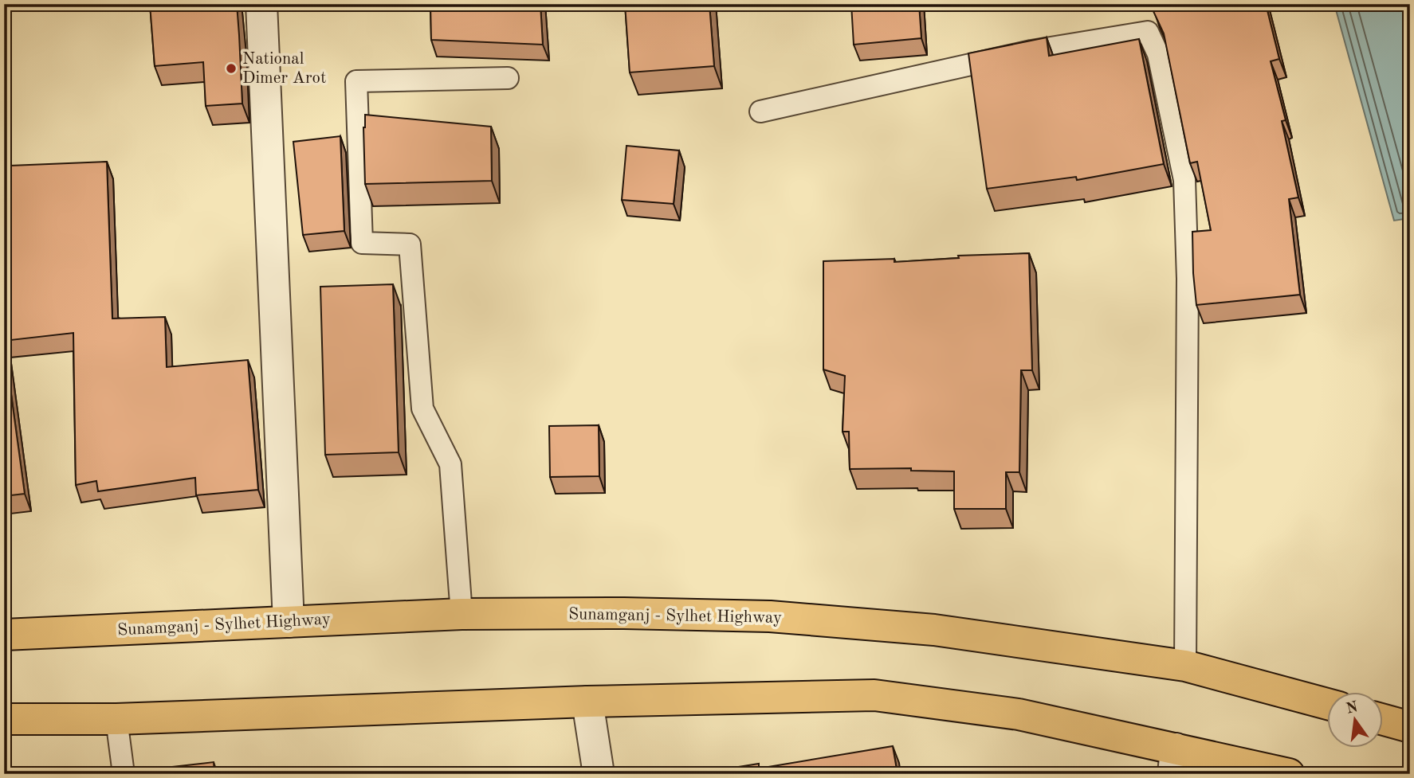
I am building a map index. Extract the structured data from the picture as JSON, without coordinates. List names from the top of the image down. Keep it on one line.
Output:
{"streets":{"main road":["Sunamganj - Sylhet Highway"]},"places":["National Dimer Arot"],"north":"top"}
